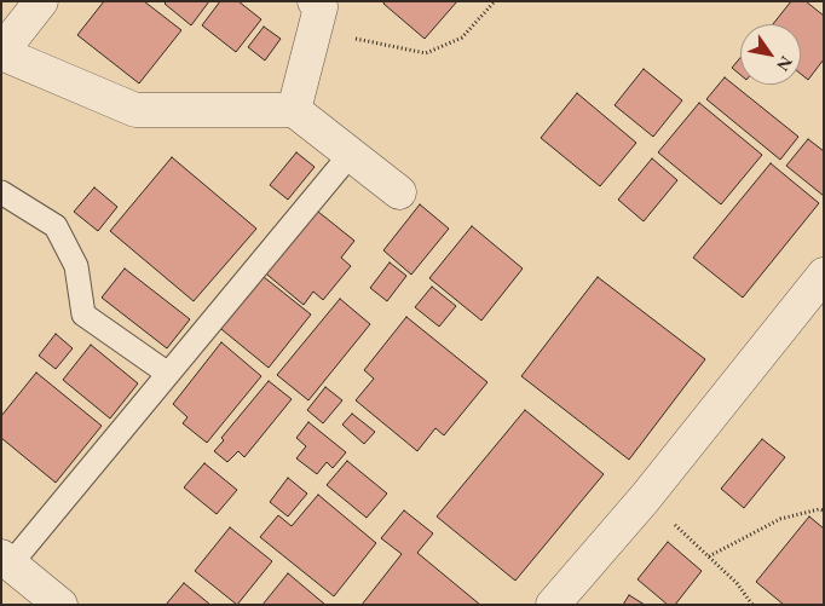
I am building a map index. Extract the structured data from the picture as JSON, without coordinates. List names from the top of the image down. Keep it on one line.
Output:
{"north":"bottom right"}
